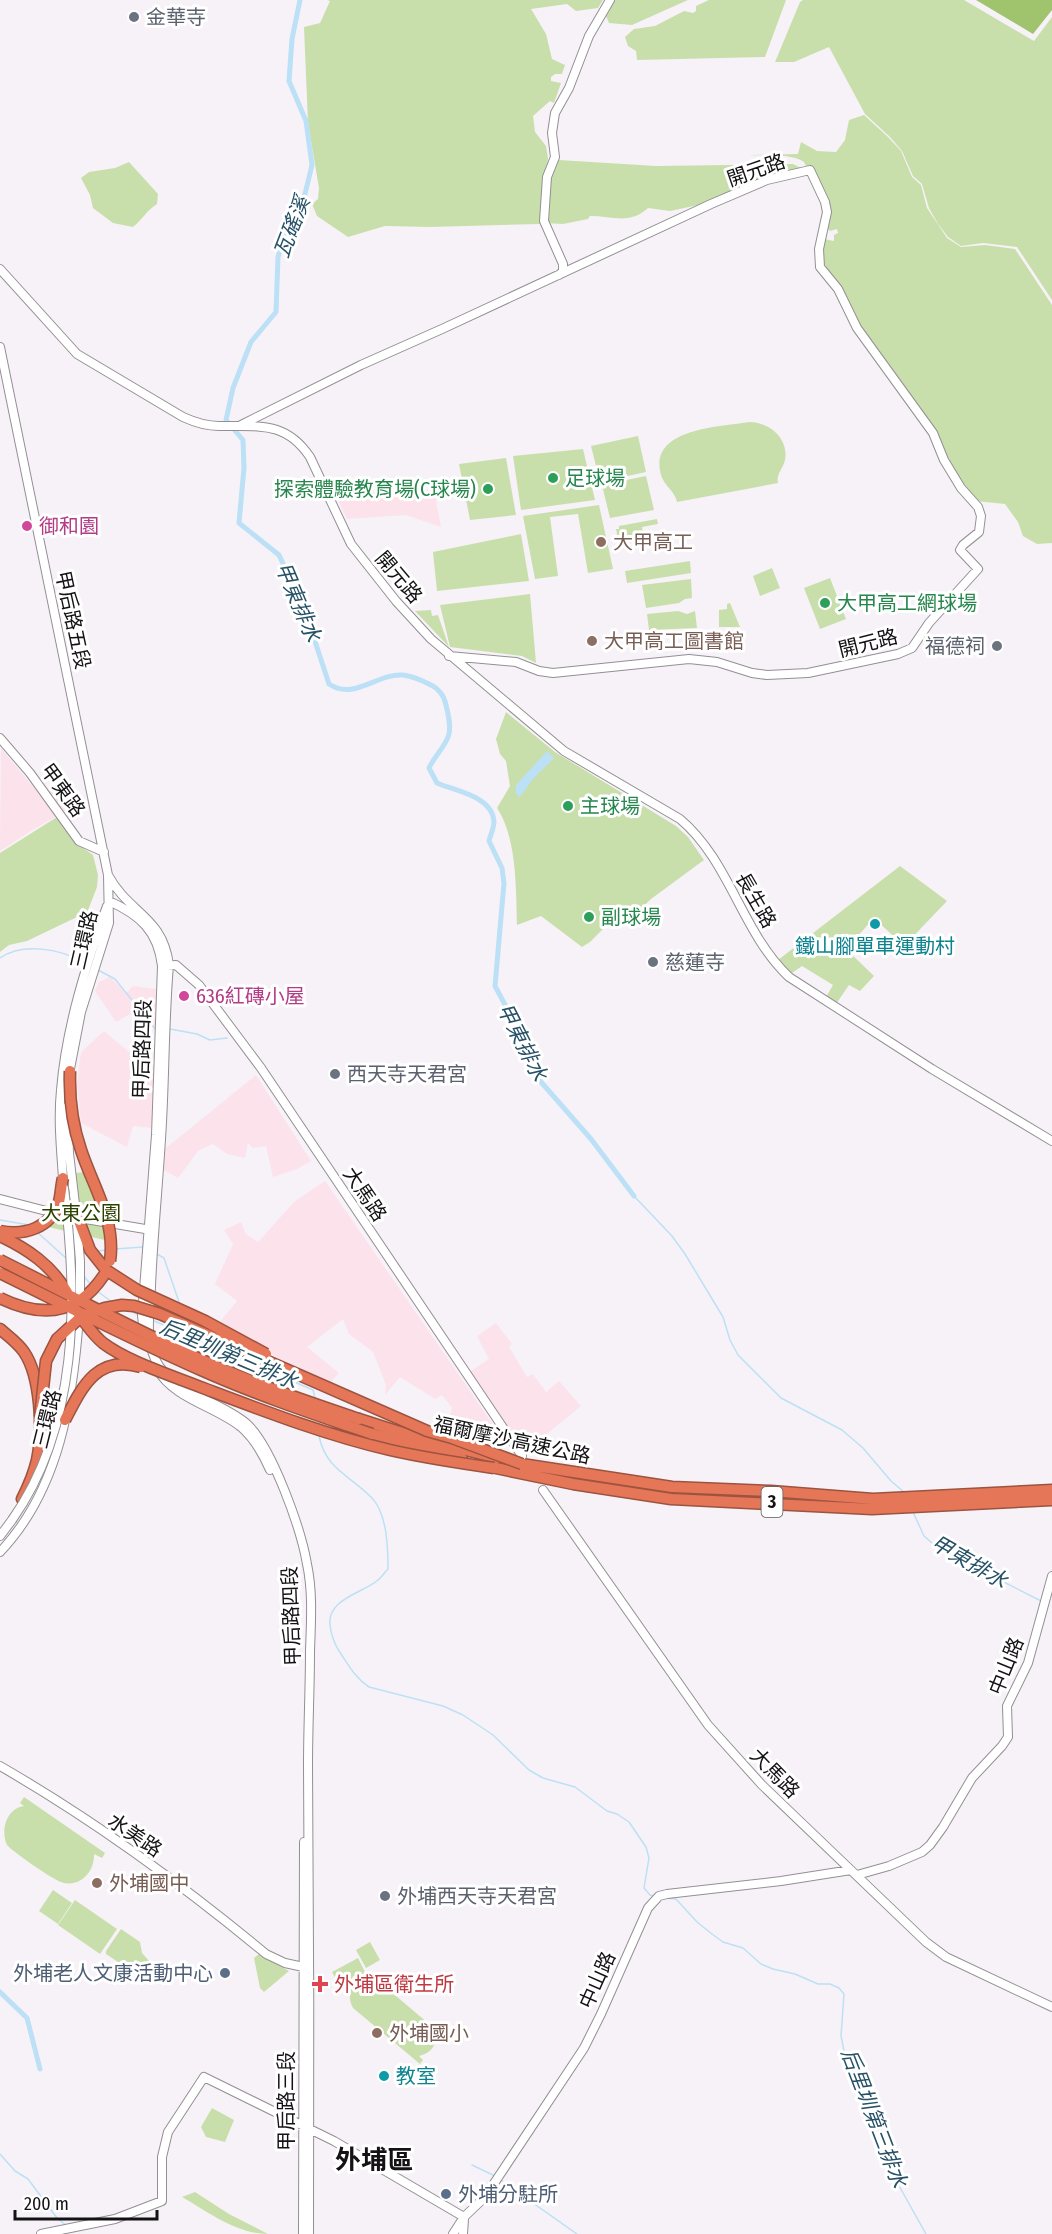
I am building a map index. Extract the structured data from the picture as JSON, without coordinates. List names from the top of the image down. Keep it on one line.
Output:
{"streets":{"highway":["福爾摩沙高速公路","3"],"street":["開元路","甲后路五段","甲東路","長生路","三環路","甲后路四段","大馬路","中山路","水美路","甲后路三段"]},"crossings":[["開元路","長生路"],["甲后路五段","甲東路"],["甲后路五段","三環路"],["甲后路五段","甲后路四段"],["三環路","甲后路四段"],["甲后路四段","大馬路"],["甲后路四段","水美路"],["甲后路四段","甲后路三段"],["大馬路","福爾摩沙高速公路"],["大馬路","中山路"],["水美路","甲后路三段"]],"districts":["外埔區"],"water":["瓦磘溪","甲東排水","后里圳第三排水"],"parks":["大東公園"],"places":{"other":["金華寺","足球場","探索體驗教育場(C球場)","御和園","大甲高工","大甲高工網球場","大甲高工圖書館","福德祠","主球場","副球場","鐵山腳單車運動村","慈蓮寺","636紅磚小屋","西天寺天君宮","外埔國中","外埔西天寺天君宮","外埔老人文康活動中心","外埔國小","教室","外埔分駐所"],"health":["外埔區衛生所"]},"scale_bar":"200 m"}
